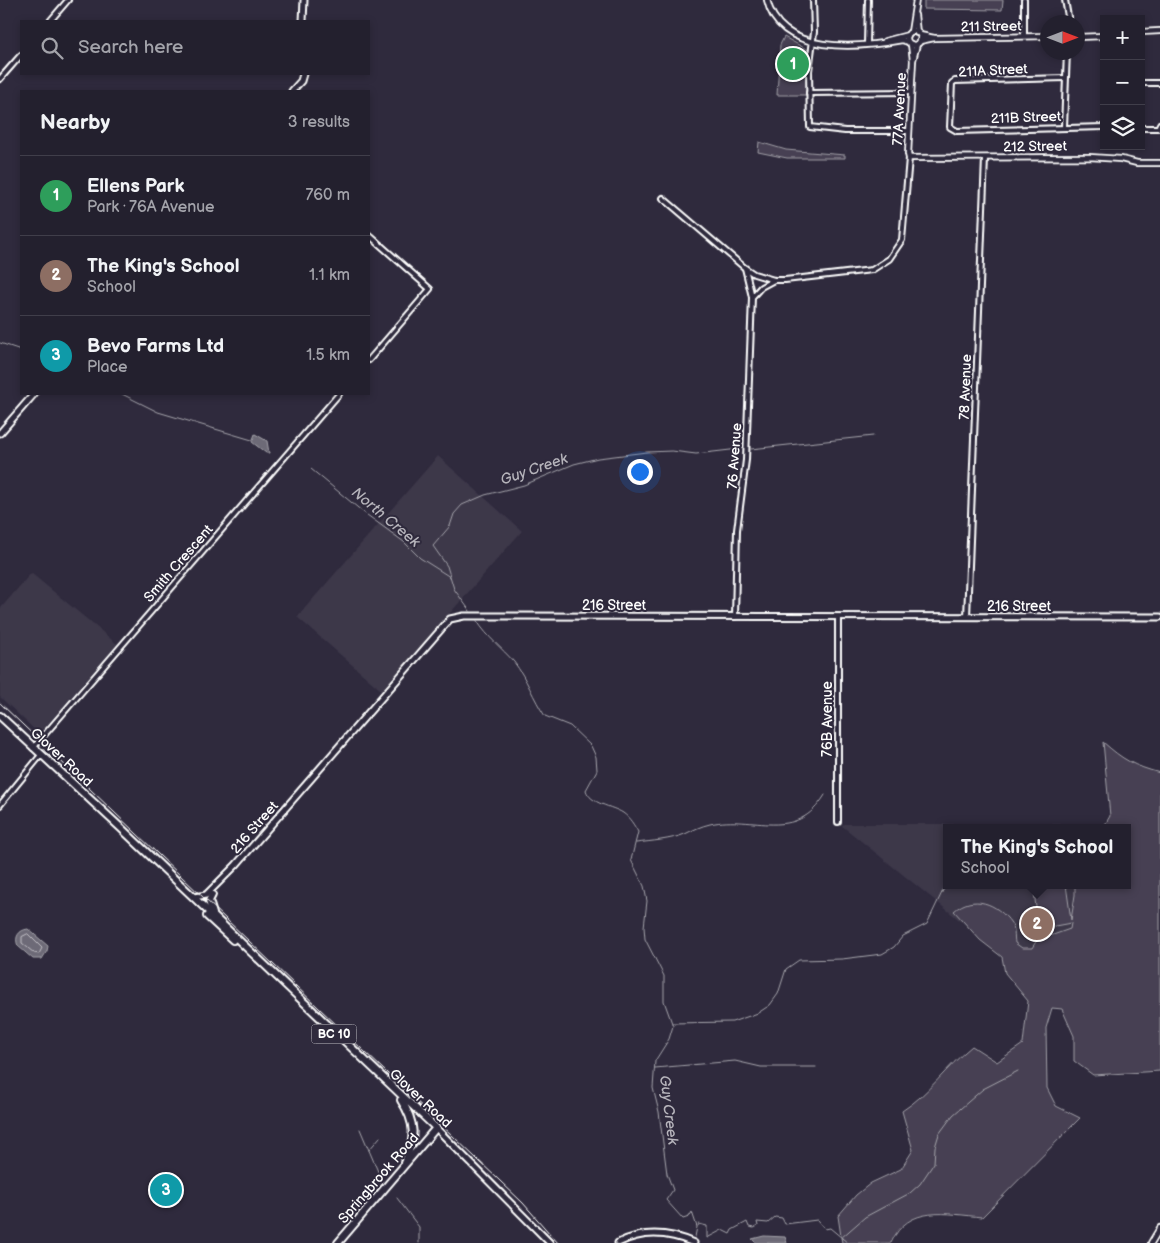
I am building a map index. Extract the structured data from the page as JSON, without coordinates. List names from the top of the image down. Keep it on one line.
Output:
{"streets":{"highway":["Glover Road","BC 10","Springbrook Road"],"main road":["216 Street"],"street":["211 Street","211A Street","77A Avenue","211B Street","212 Street","78 Avenue","76 Avenue","Smith Crescent","76B Avenue"]},"crossings":[["211 Street","77A Avenue"],["211A Street","211B Street"],["77A Avenue","212 Street"],["212 Street","78 Avenue"],["78 Avenue","216 Street"],["76 Avenue","216 Street"],["Smith Crescent","Glover Road"],["216 Street","76B Avenue"],["216 Street","Glover Road"],["Glover Road","Springbrook Road"]],"water":["Guy Creek","North Creek"],"north":"right","page":{"map_buttons":["+","−"],"search":"Search here","pins":["1","2","3"],"heading":["Nearby","3 results"],"list":[{"mark":"1","name":"Ellens Park","note":"Park · 76A Avenue","value":"760 m"},{"mark":"2","name":"The King's School","note":"School","value":"1.1 km"},{"mark":"3","name":"Bevo Farms Ltd","note":"Place","value":"1.5 km"}],"popup":["The King's School","School"]}}
